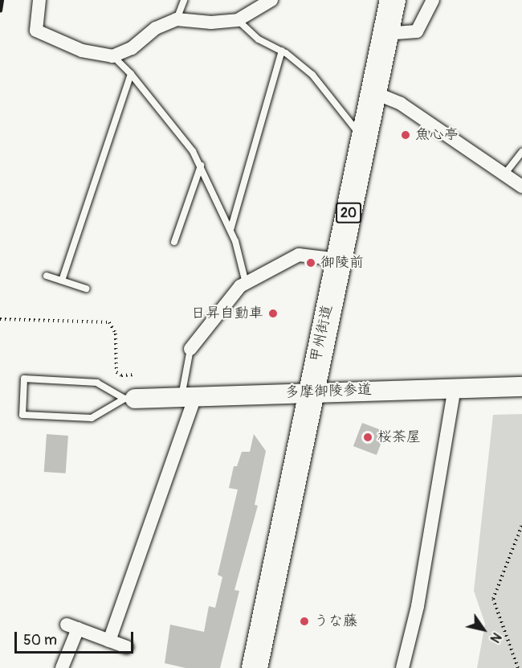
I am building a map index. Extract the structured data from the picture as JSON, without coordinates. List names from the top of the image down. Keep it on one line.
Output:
{"streets":{"highway":["20","甲州街道"],"main road":["多摩御陵参道"]},"crossings":[["甲州街道","多摩御陵参道"]],"places":["魚心亭","御陵前","日昇自動車","桜茶屋","うな藤"],"scale_bar":"50 m","north":"bottom right"}
